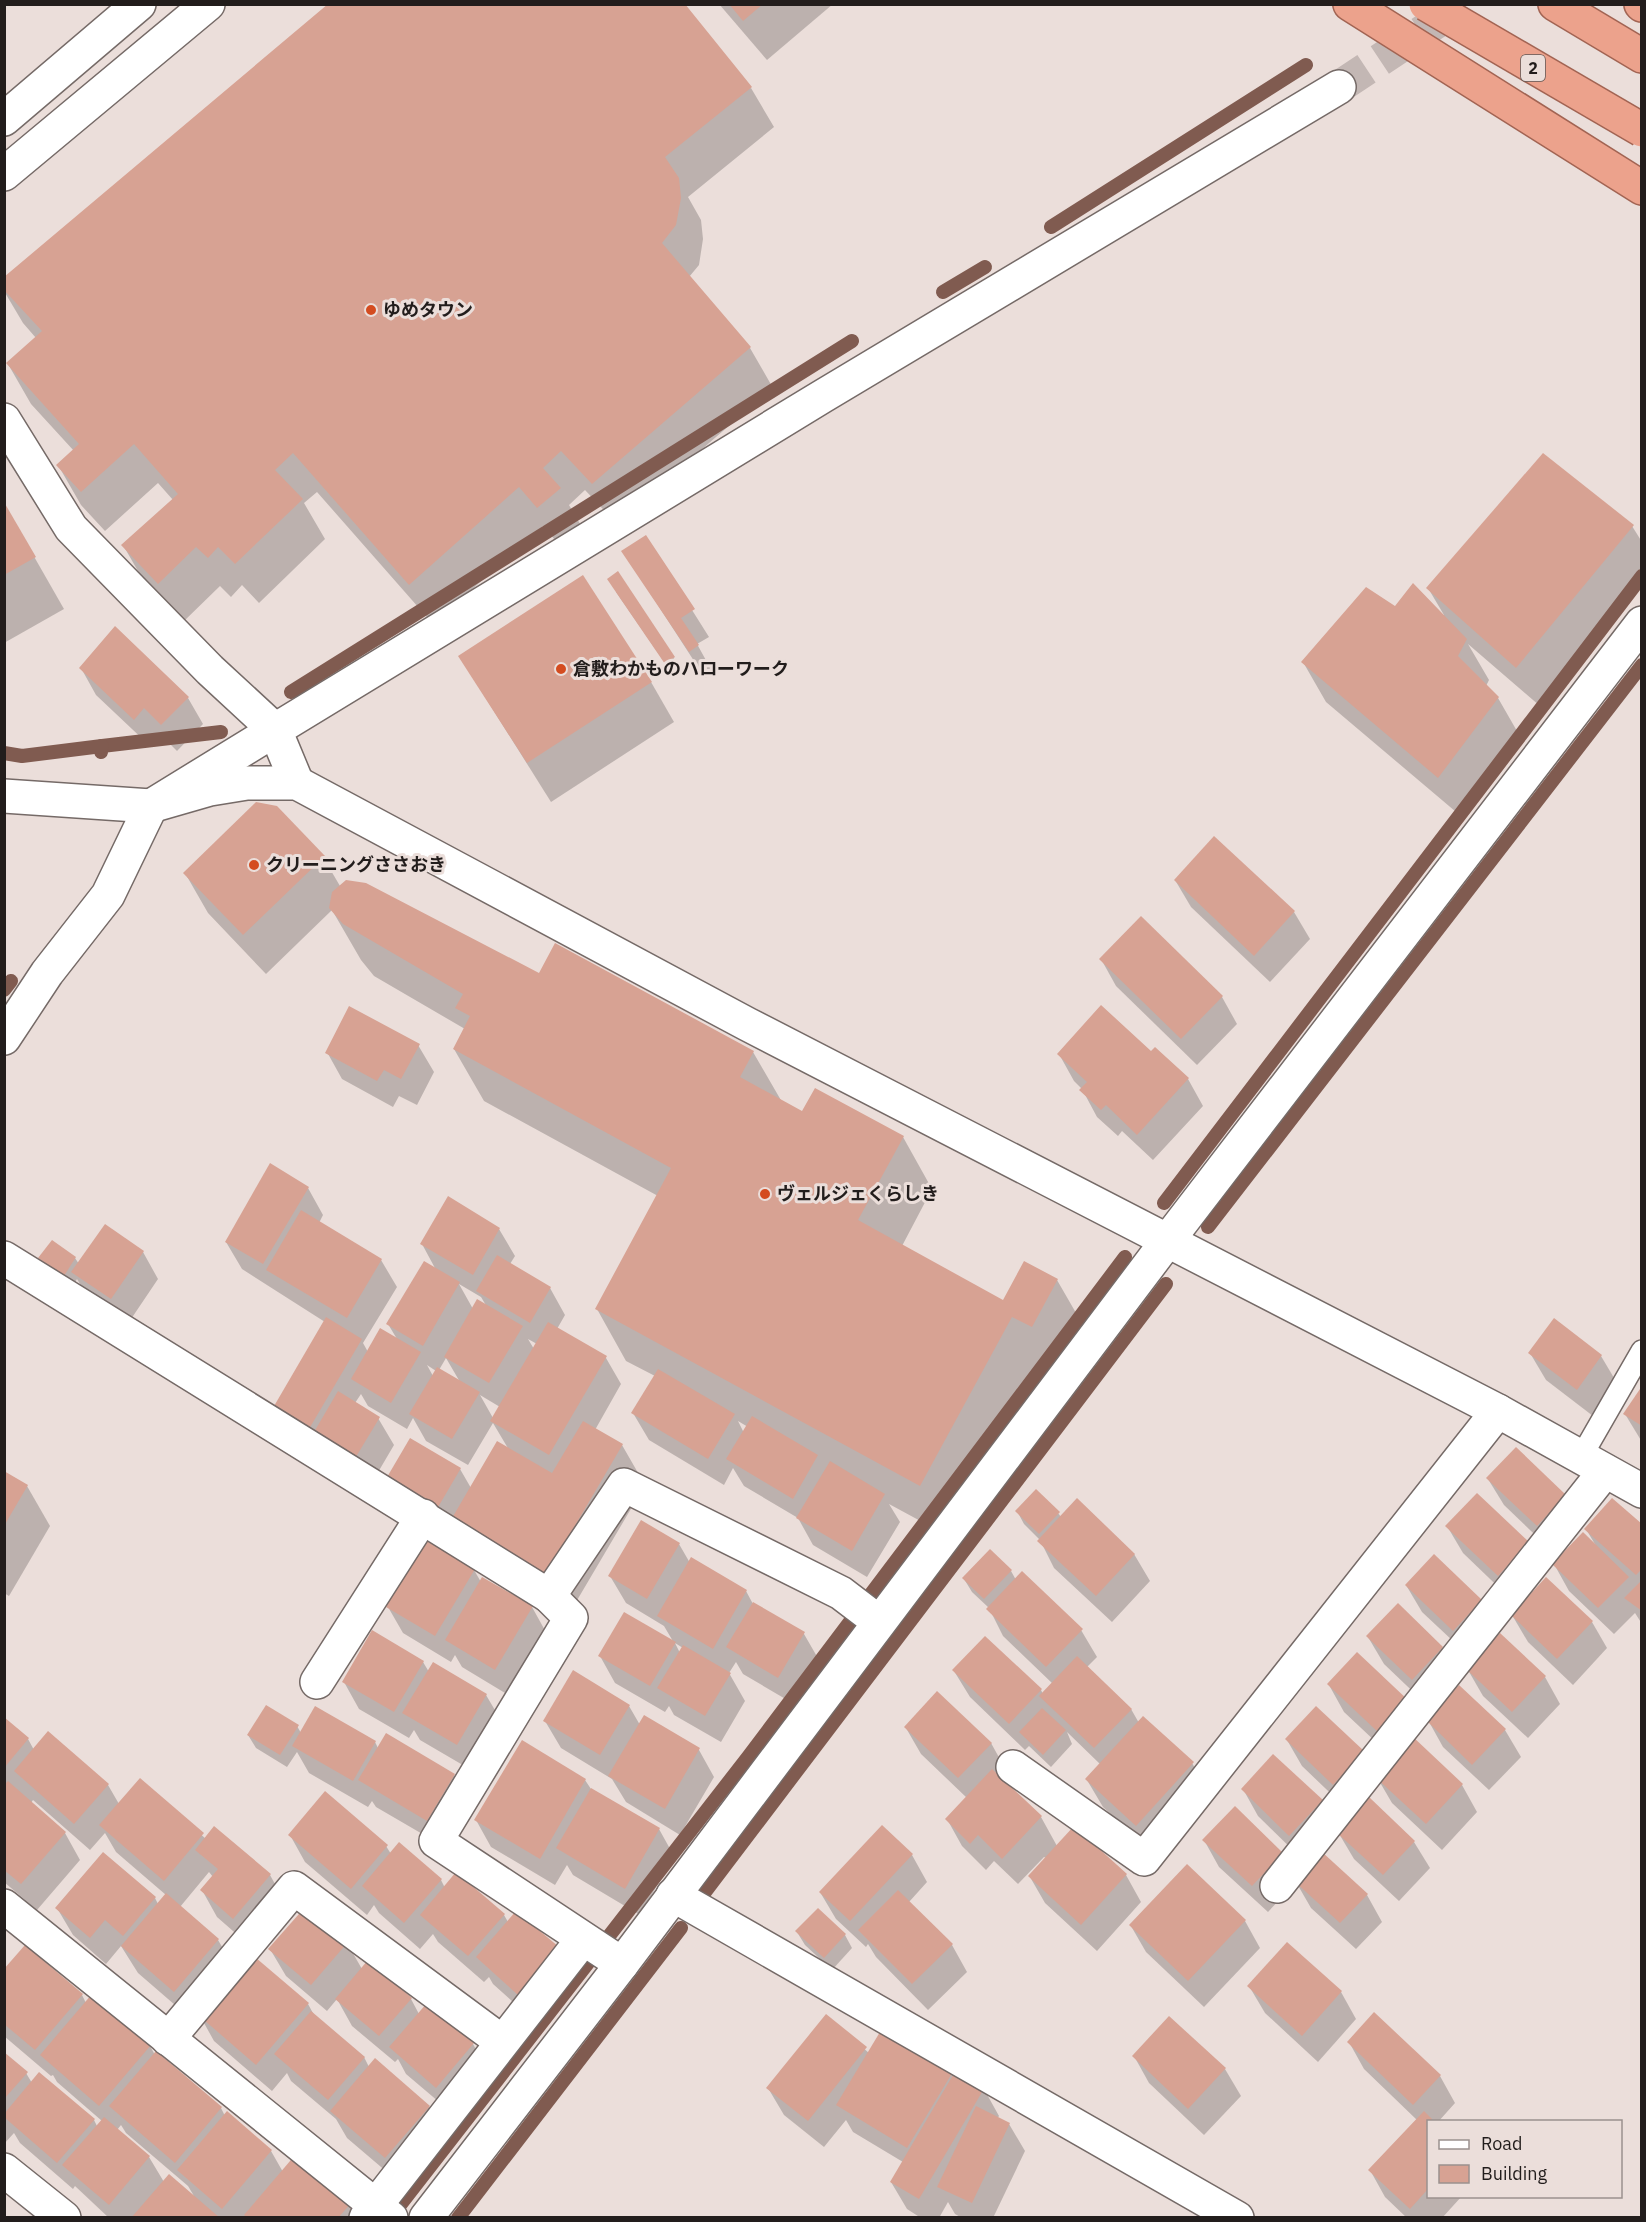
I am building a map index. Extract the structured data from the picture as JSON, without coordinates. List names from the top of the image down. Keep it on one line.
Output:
{"streets":{"highway":["2"]},"places":["ゆめタウン","倉敷わかものハローワーク","クリーニングささおき","ヴェルジェくらしき"],"legend":["Road","Building"]}
